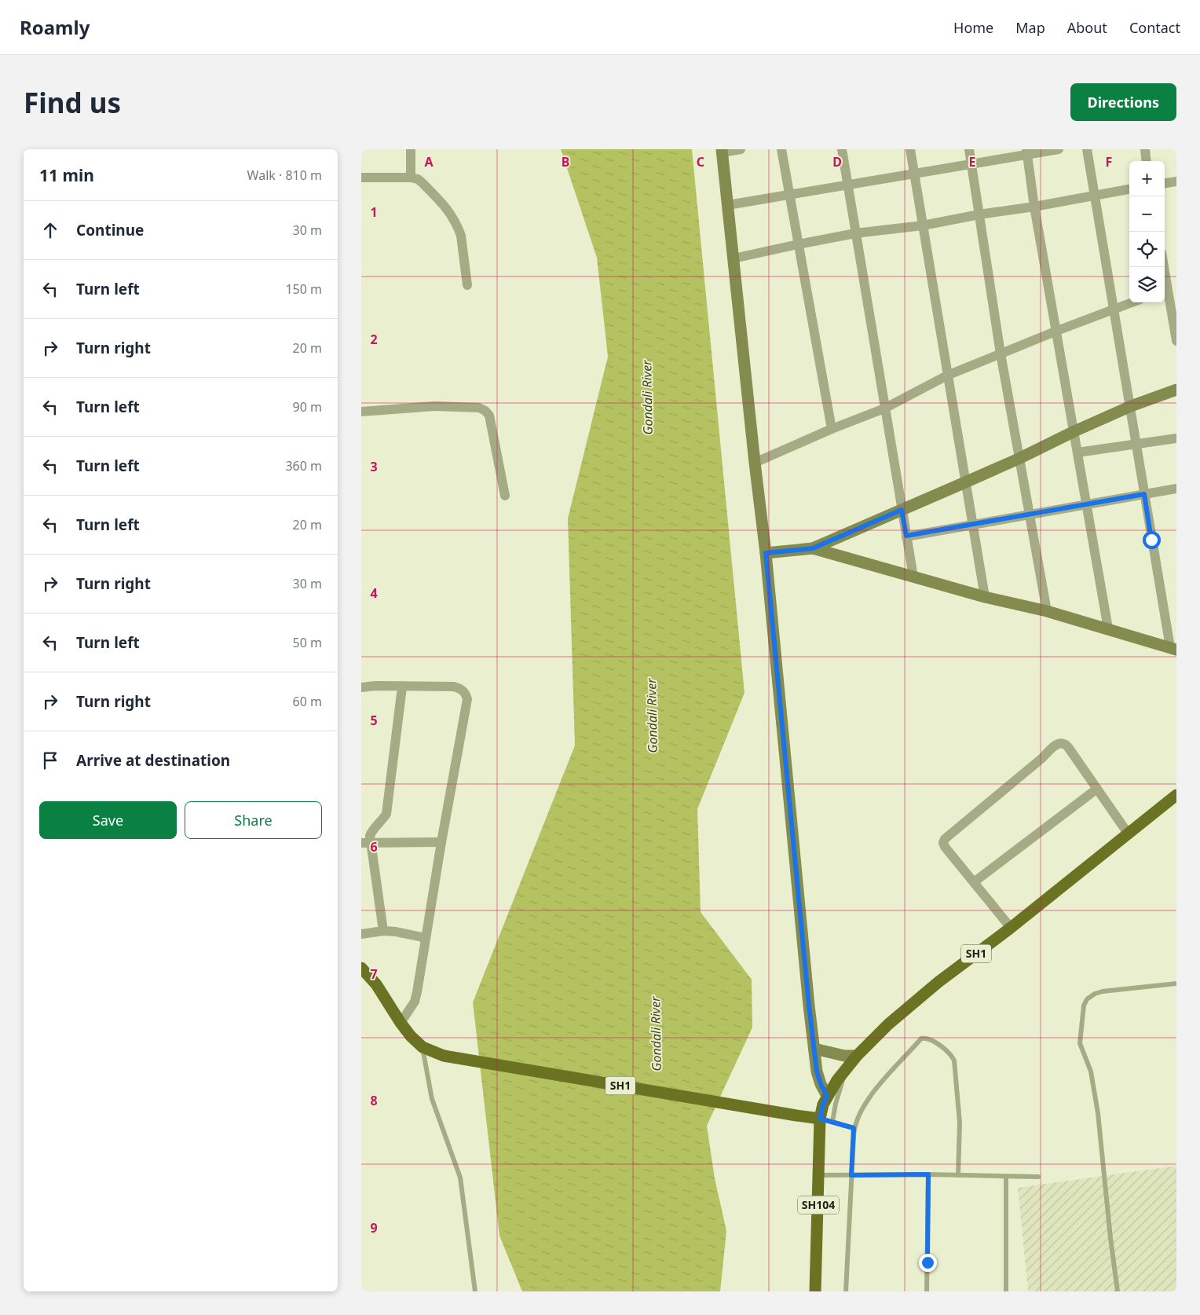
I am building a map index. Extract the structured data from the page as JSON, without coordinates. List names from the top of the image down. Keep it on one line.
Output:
{"streets":{"main road":["SH1","SH104"]},"crossings":[["SH1","SH104"]],"water":["Gondali River"],"page":{"header":"Roamly","nav":["Home","Map","About","Contact"],"buttons":["Directions",["Save","Share"]],"title":"Find us","heading":["11 min","Walk · 810 m"],"map_buttons":["+","−"],"list":[["Continue","30 m"],["Turn left","150 m"],["Turn right","20 m"],["Turn left","90 m"],["Turn left","360 m"],["Turn left","20 m"],["Turn right","30 m"],["Turn left","50 m"],["Turn right","60 m"],"Arrive at destination"]},"grid":{"columns":["A","B","C","D","E","F"],"rows":["1","2","3","4","5","6","7","8","9"]}}
